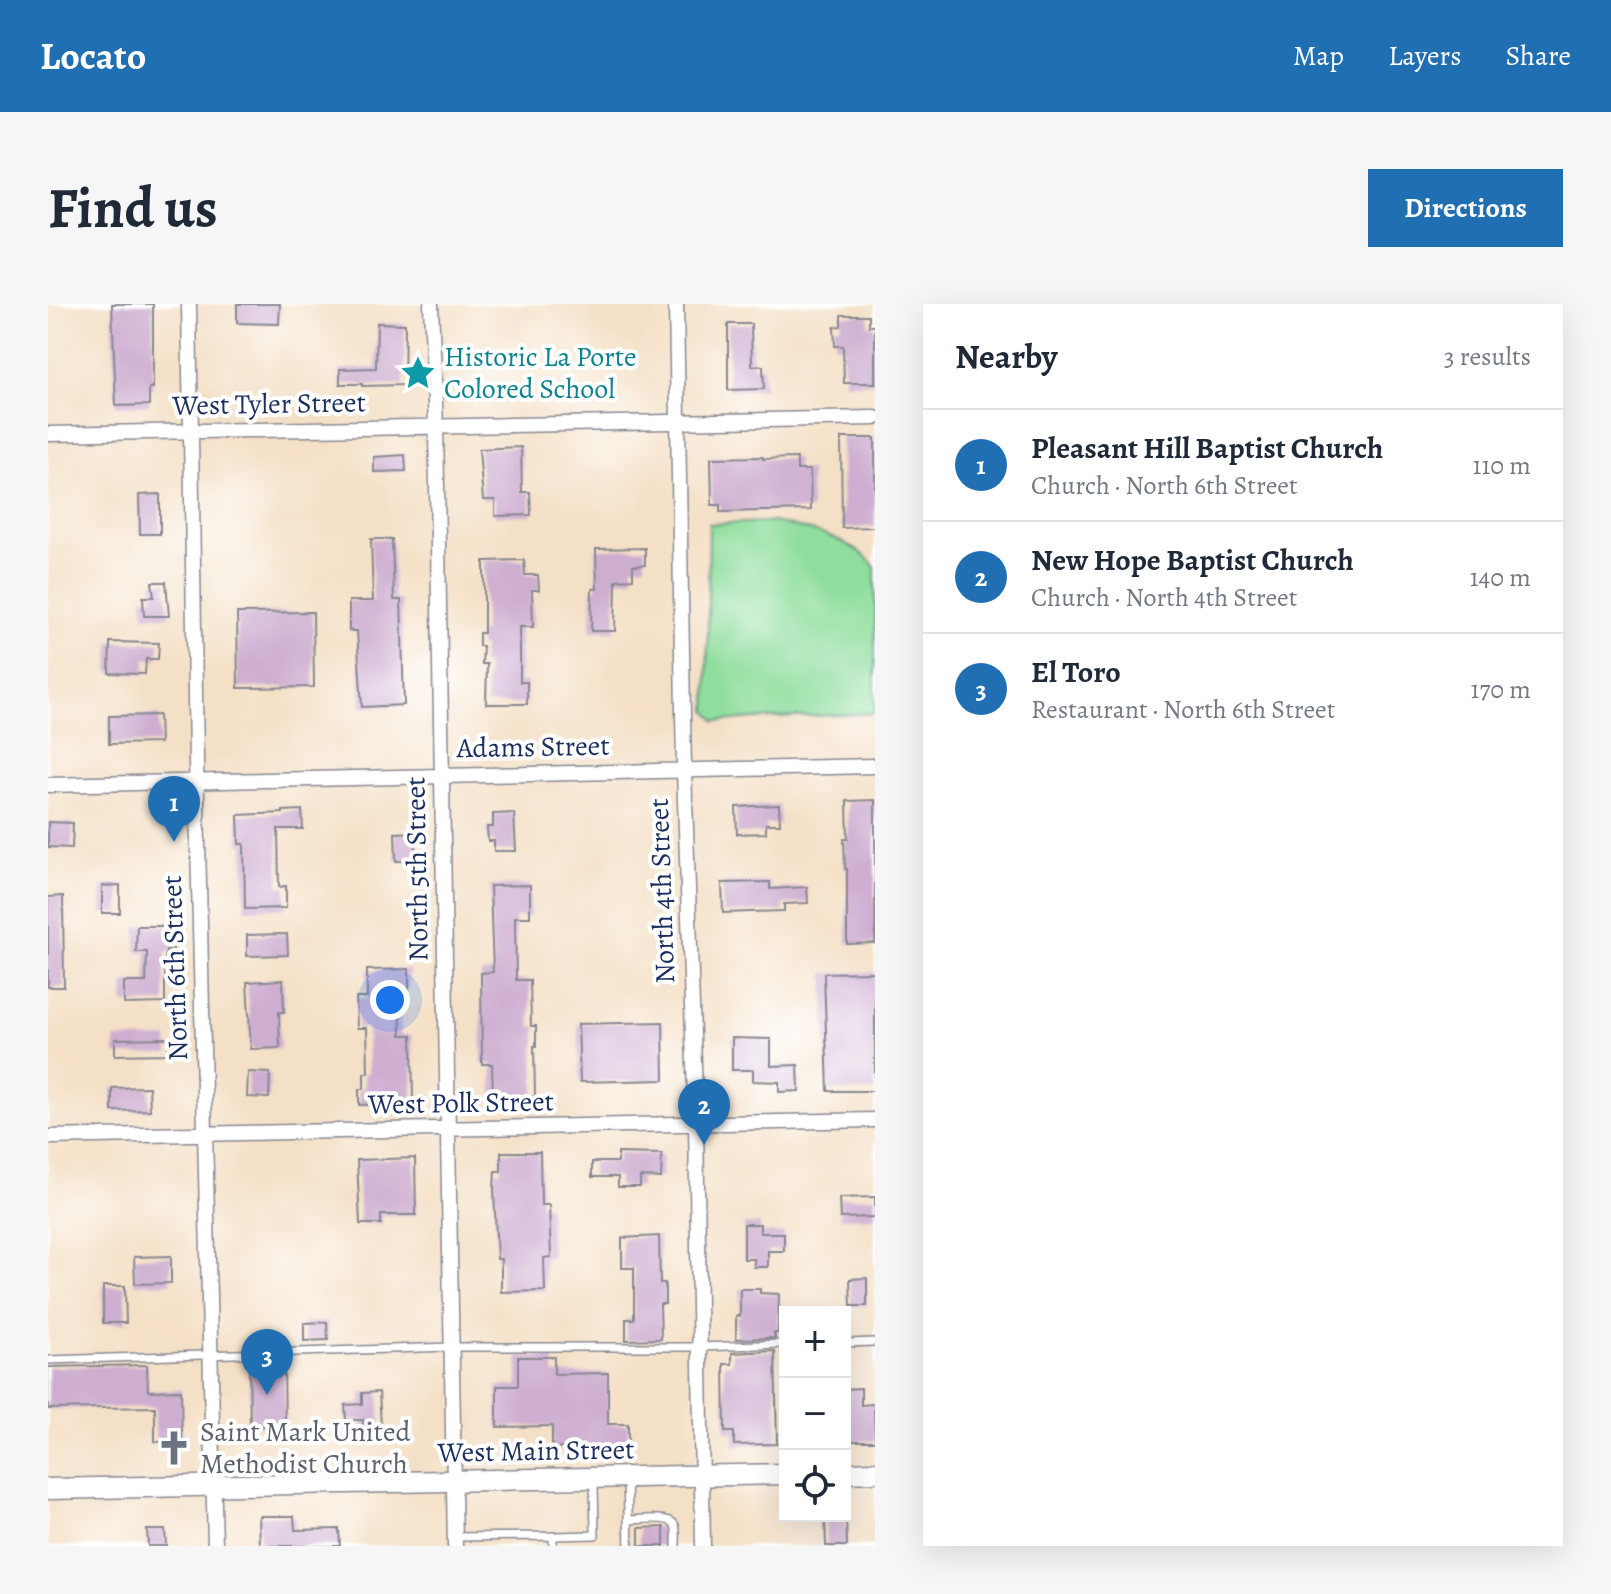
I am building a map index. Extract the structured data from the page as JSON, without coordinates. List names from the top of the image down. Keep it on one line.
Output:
{"streets":{"main road":["West Main Street"],"street":["West Tyler Street","Adams Street","North 5th Street","North 4th Street","North 6th Street","West Polk Street"]},"crossings":[["West Tyler Street","North 5th Street"],["West Tyler Street","North 4th Street"],["West Tyler Street","North 6th Street"],["Adams Street","North 5th Street"],["Adams Street","North 4th Street"],["Adams Street","North 6th Street"],["North 5th Street","West Polk Street"],["North 5th Street","West Main Street"],["North 4th Street","West Polk Street"],["North 4th Street","West Main Street"],["North 6th Street","West Polk Street"],["North 6th Street","West Main Street"]],"places":{"place":["Historic La Porte Colored School"],"church":["Saint Mark United Methodist Church"]},"page":{"header":"Locato","nav":["Map","Layers","Share"],"buttons":"Directions","title":"Find us","heading":["Nearby","3 results"],"list":[{"mark":"1","name":"Pleasant Hill Baptist Church","note":"Church · North 6th Street","value":"110 m"},{"mark":"2","name":"New Hope Baptist Church","note":"Church · North 4th Street","value":"140 m"},{"mark":"3","name":"El Toro","note":"Restaurant · North 6th Street","value":"170 m"}],"pins":["1","2","3"],"map_buttons":["+","−"]}}
